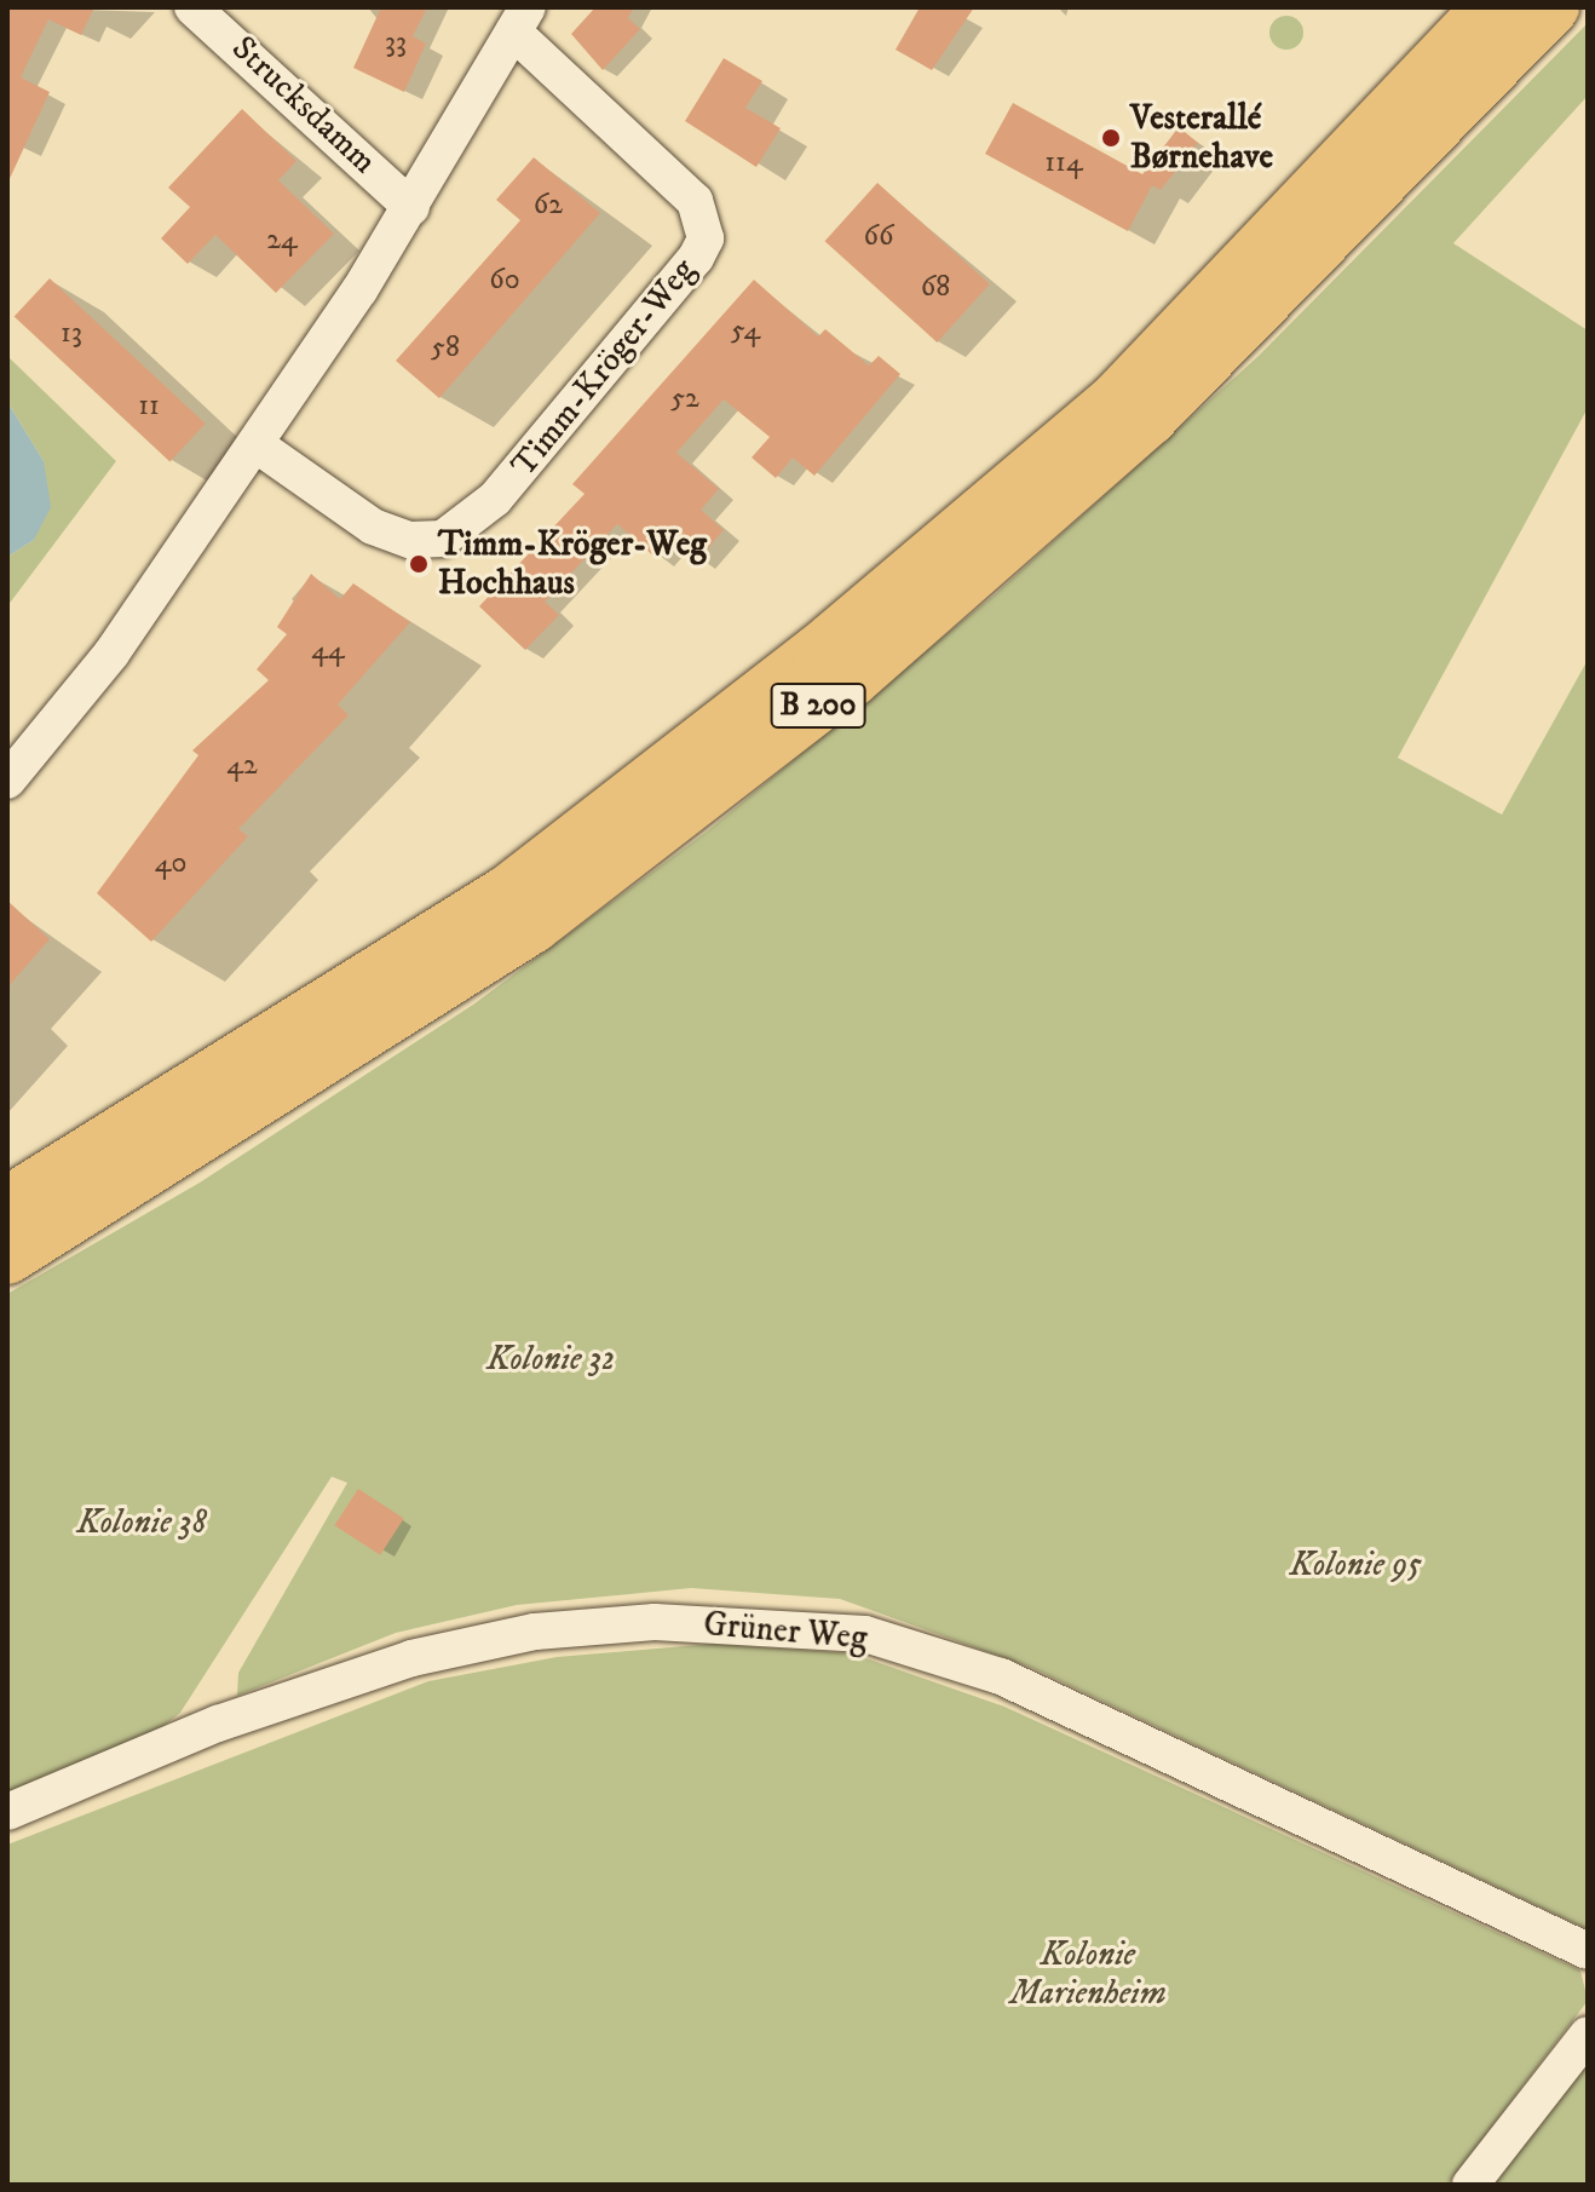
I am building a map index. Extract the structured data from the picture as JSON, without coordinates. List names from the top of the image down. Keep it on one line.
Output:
{"streets":{"highway":["B 200"],"street":["Strucksdamm","Timm-Kröger-Weg","Grüner Weg"]},"crossings":[["Strucksdamm","Timm-Kröger-Weg"]],"parks":["Kolonie 32","Kolonie 38","Kolonie 95","Kolonie Marienheim"],"places":["Vesterallé Børnehave","Timm-Kröger-Weg Hochhaus"],"house_numbers":["33","114","62","66","24","60","68","54","13","58","52","11","44","42","40"]}
